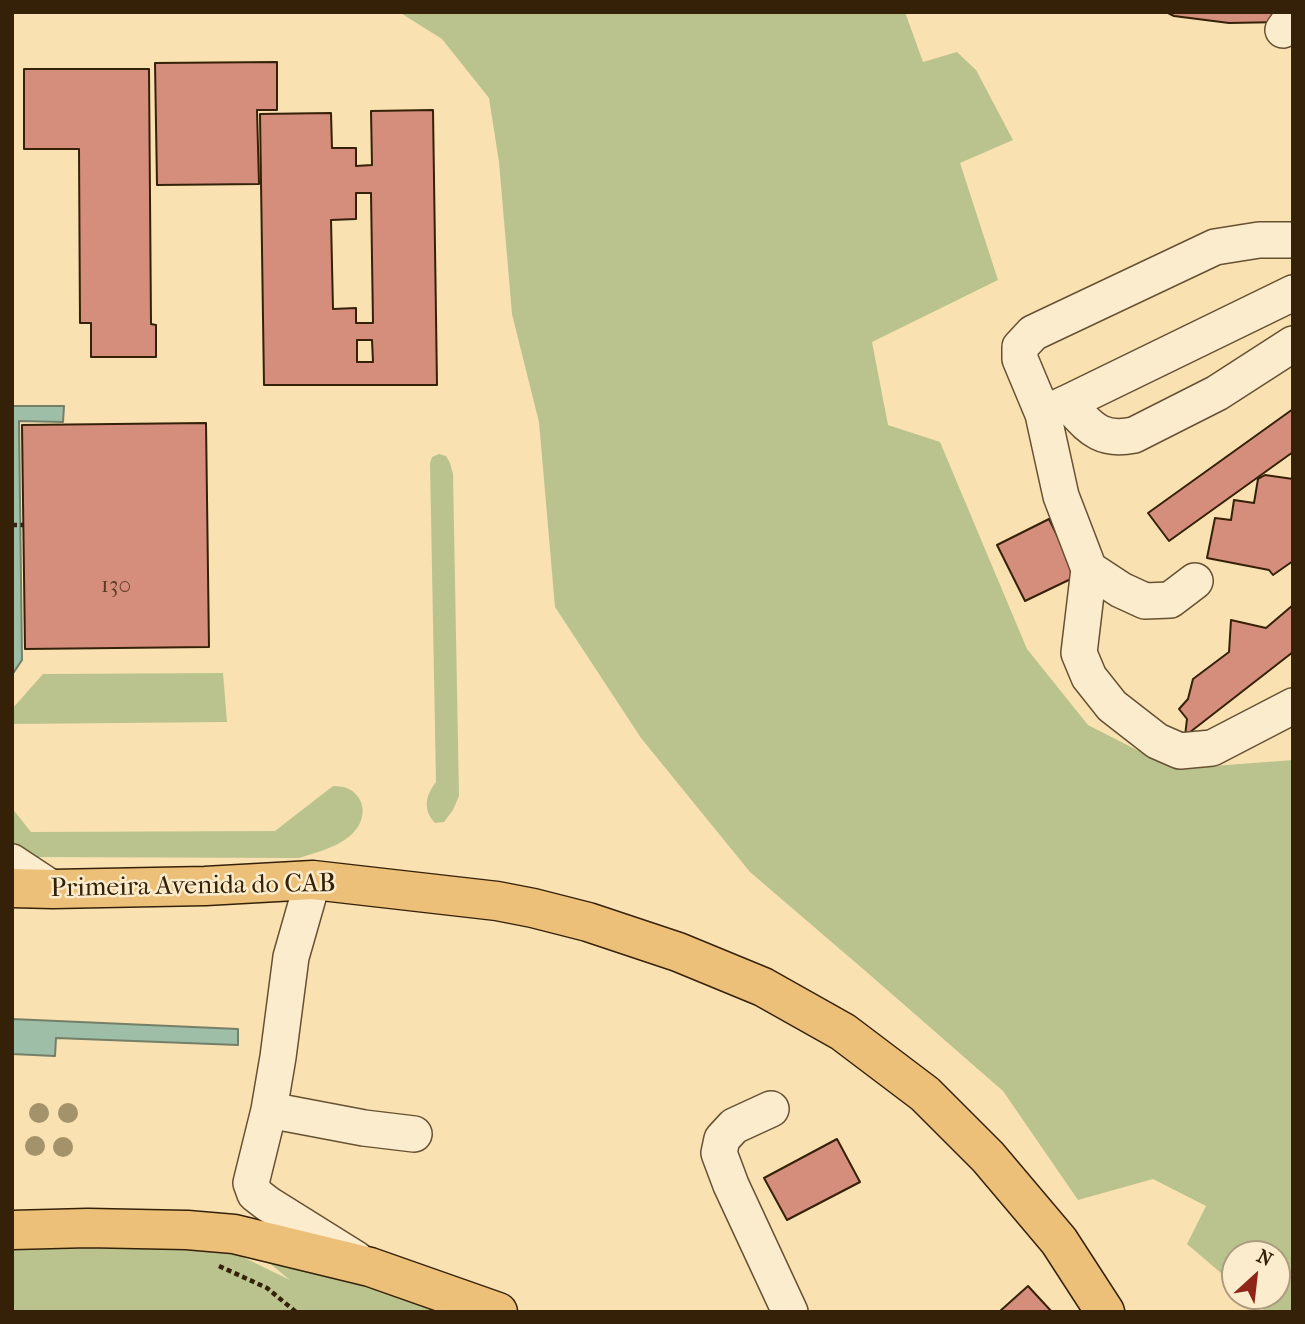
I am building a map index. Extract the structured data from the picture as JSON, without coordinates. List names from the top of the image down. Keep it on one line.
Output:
{"streets":{"main road":["Primeira Avenida do CAB"]},"house_numbers":["130"],"north":"top right"}
